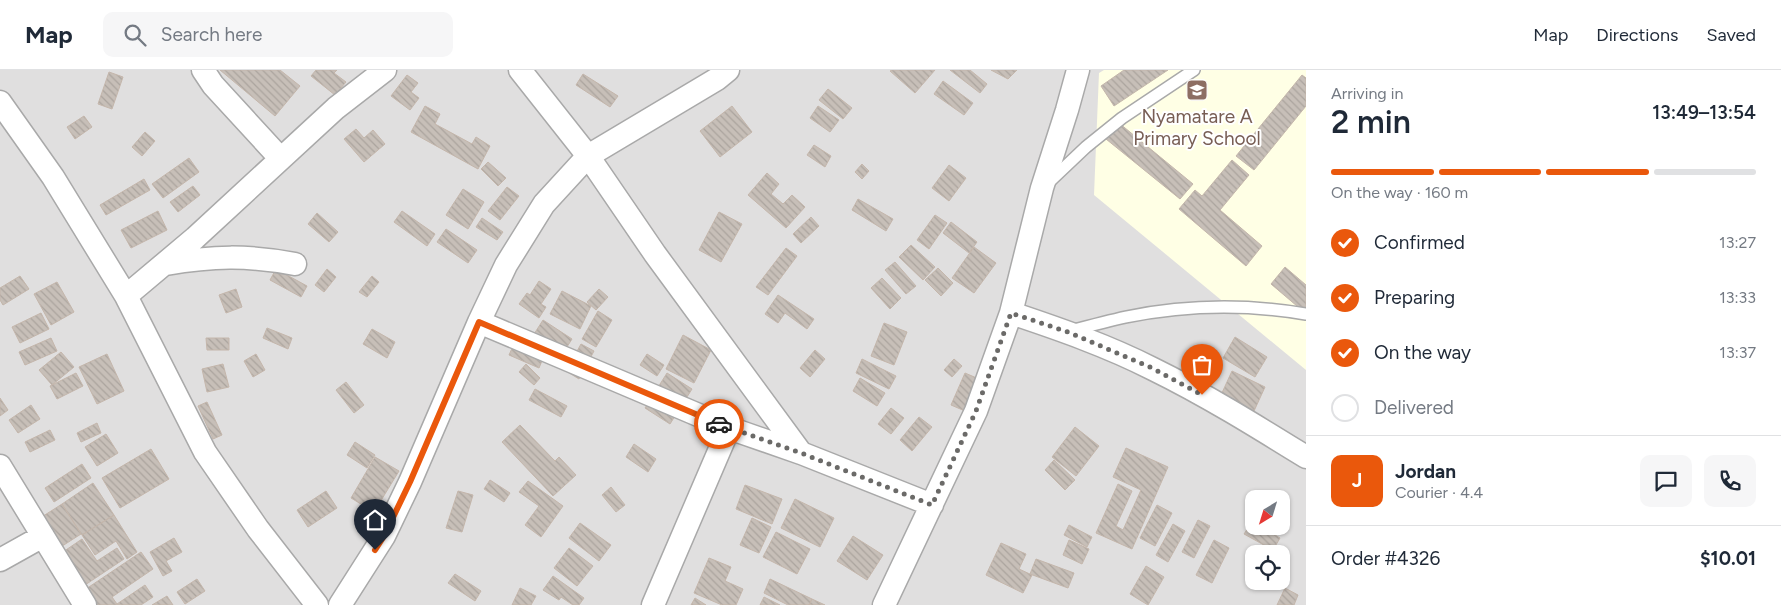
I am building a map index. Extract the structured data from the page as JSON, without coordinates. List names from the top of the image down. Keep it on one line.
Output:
{"places":{"school or university":["Nyamatare A Primary School"]},"north":"bottom left","page":{"header":"Map","search":"Search here","nav":["Map","Directions","Saved"],"heading":["2 min","Arriving in","13:49–13:54"],"panel":["Jordan","Courier · 4.4","Order #4326","$10.01"],"bar":"On the way · 160 m","list":[["Confirmed","13:27"],["Preparing","13:33"],["On the way","13:37"],"Delivered"],"round":"J"}}
